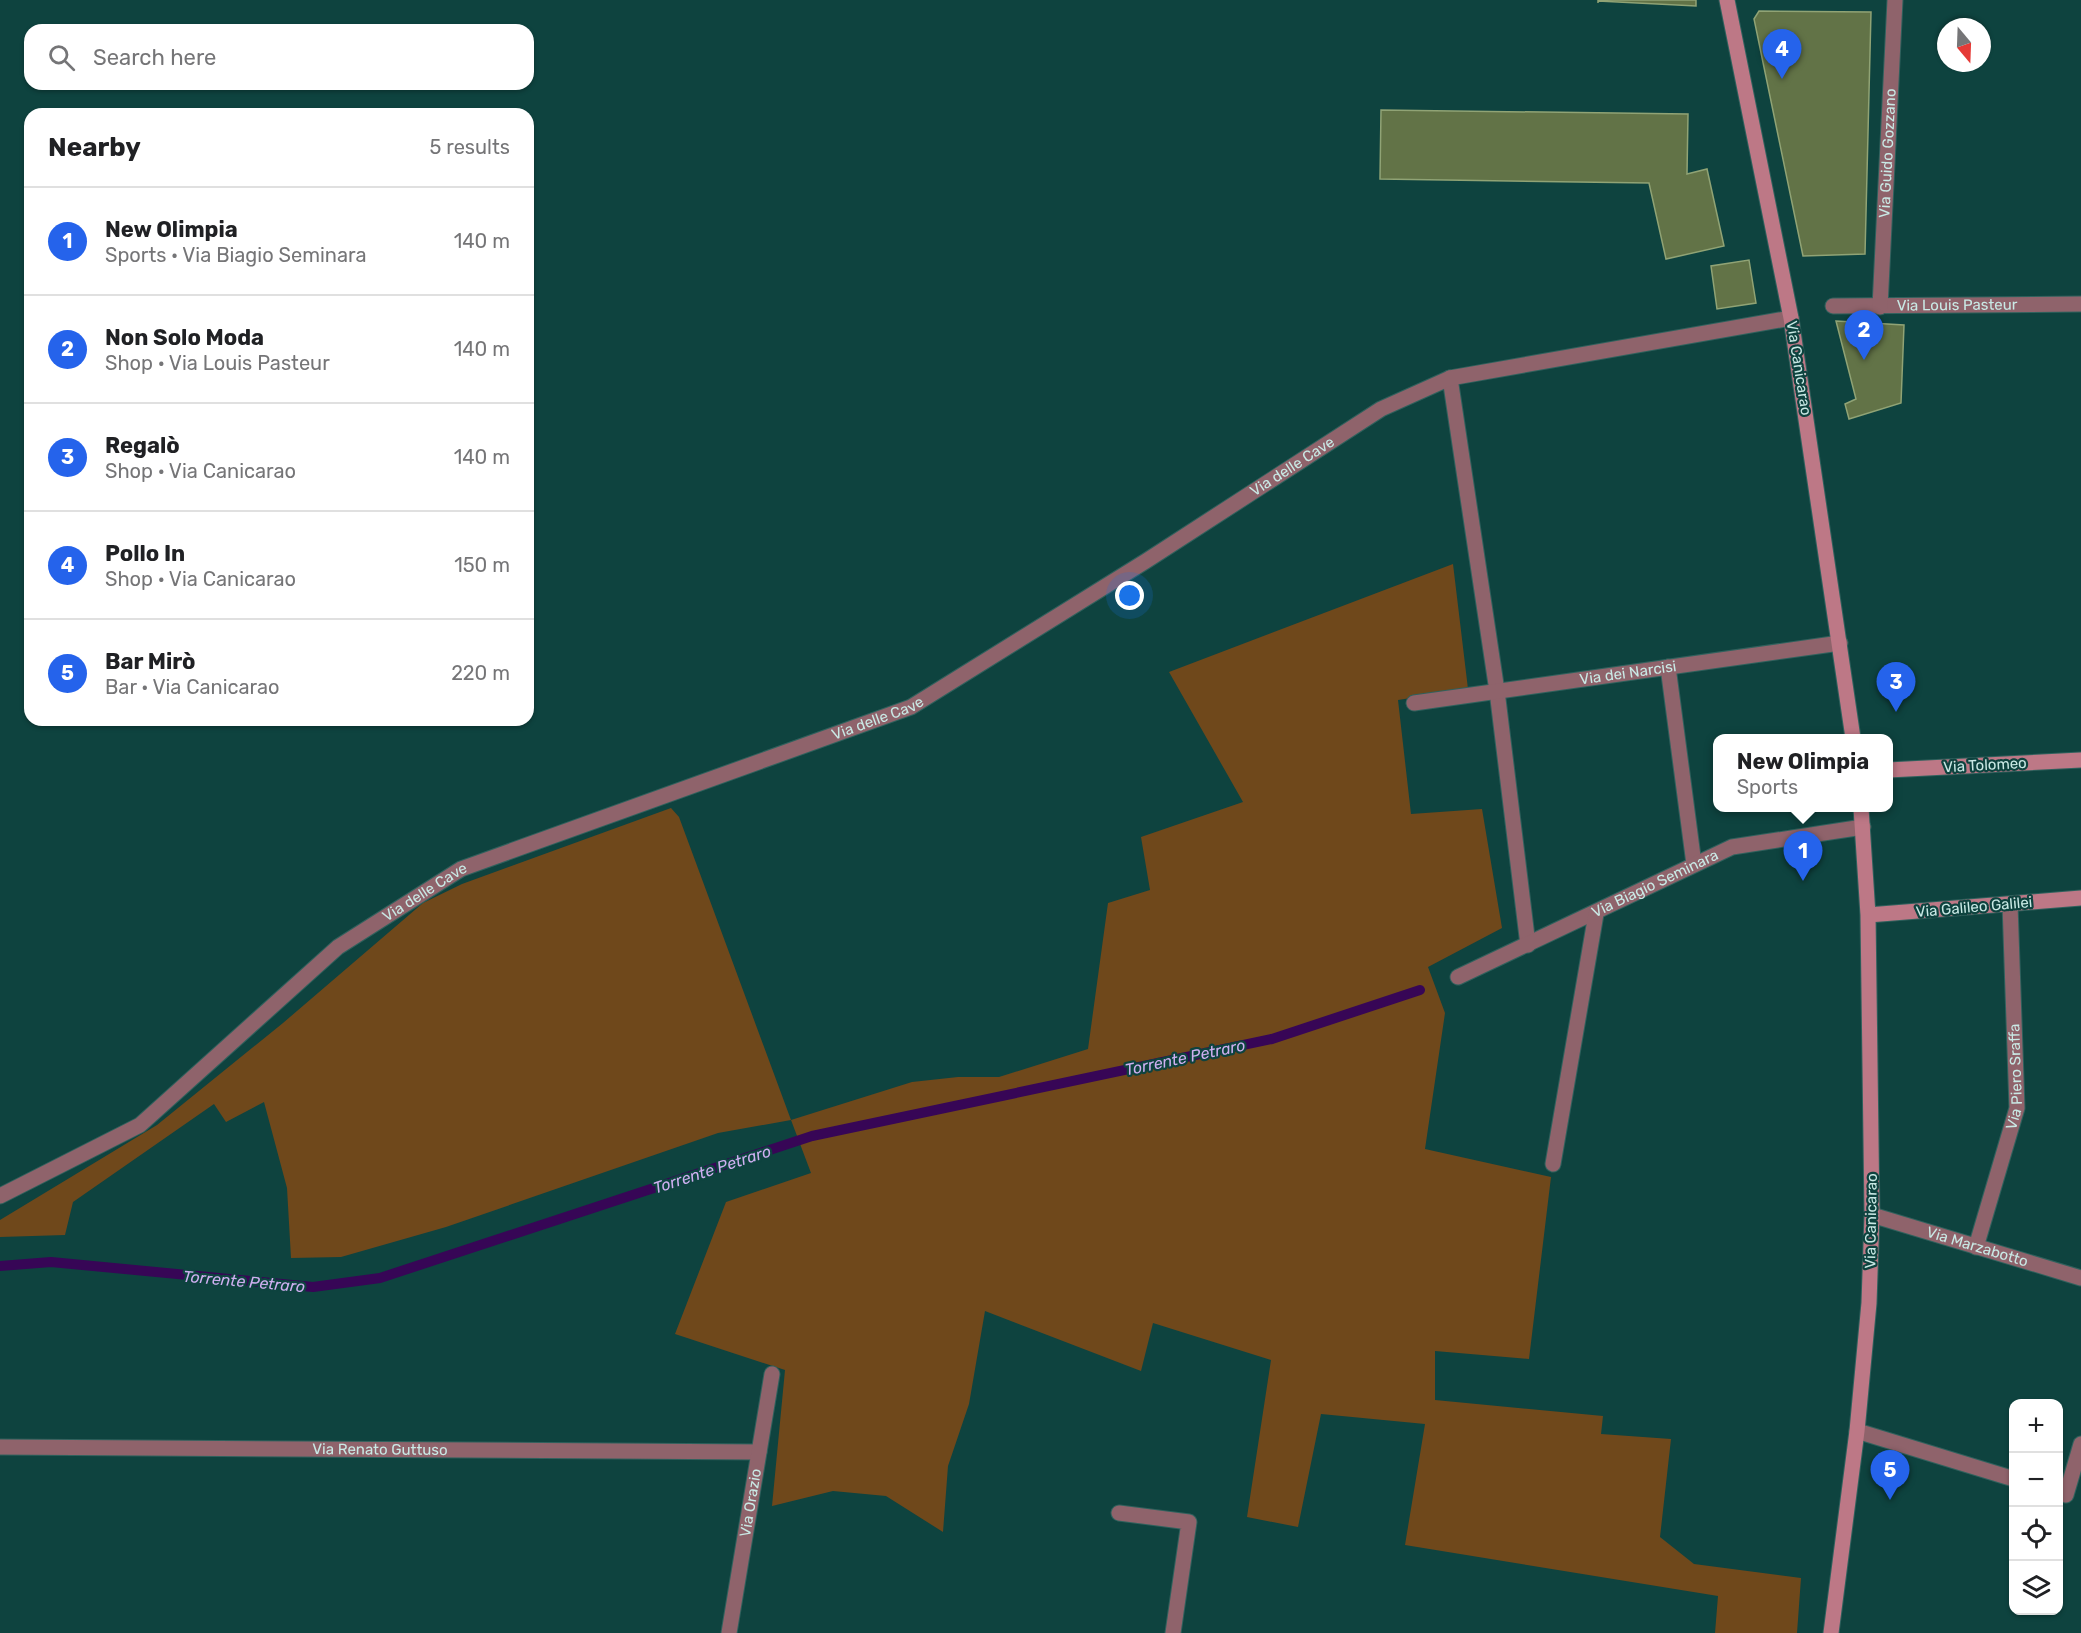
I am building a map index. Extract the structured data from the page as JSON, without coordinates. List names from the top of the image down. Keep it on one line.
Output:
{"streets":{"main road":["Via Canicarao","Via Tolomeo","Via Galileo Galilei"],"street":["Via Guido Gozzano","Via Louis Pasteur","Via delle Cave","Via dei Narcisi","Via Biagio Seminara","Via Piero Sraffa","Via Marzabotto","Via Renato Guttuso","Via Orazio"]},"crossings":[["Via Guido Gozzano","Via Louis Pasteur"],["Via Canicarao","Via delle Cave"],["Via Canicarao","Via dei Narcisi"],["Via Canicarao","Via Biagio Seminara"],["Via Canicarao","Via Galileo Galilei"],["Via Canicarao","Via Marzabotto"],["Via Galileo Galilei","Via Piero Sraffa"],["Via Piero Sraffa","Via Marzabotto"],["Via Renato Guttuso","Via Orazio"]],"water":["Torrente Petraro"],"north":"bottom","page":{"search":"Search here","pins":["4","2","3","1","5"],"heading":["Nearby","5 results"],"list":[{"mark":"1","name":"New Olimpia","note":"Sports · Via Biagio Seminara","value":"140 m"},{"mark":"2","name":"Non Solo Moda","note":"Shop · Via Louis Pasteur","value":"140 m"},{"mark":"3","name":"Regalò","note":"Shop · Via Canicarao","value":"140 m"},{"mark":"4","name":"Pollo In","note":"Shop · Via Canicarao","value":"150 m"},{"mark":"5","name":"Bar Mirò","note":"Bar · Via Canicarao","value":"220 m"}],"popup":["New Olimpia","Sports"],"map_buttons":["+","−"]}}
